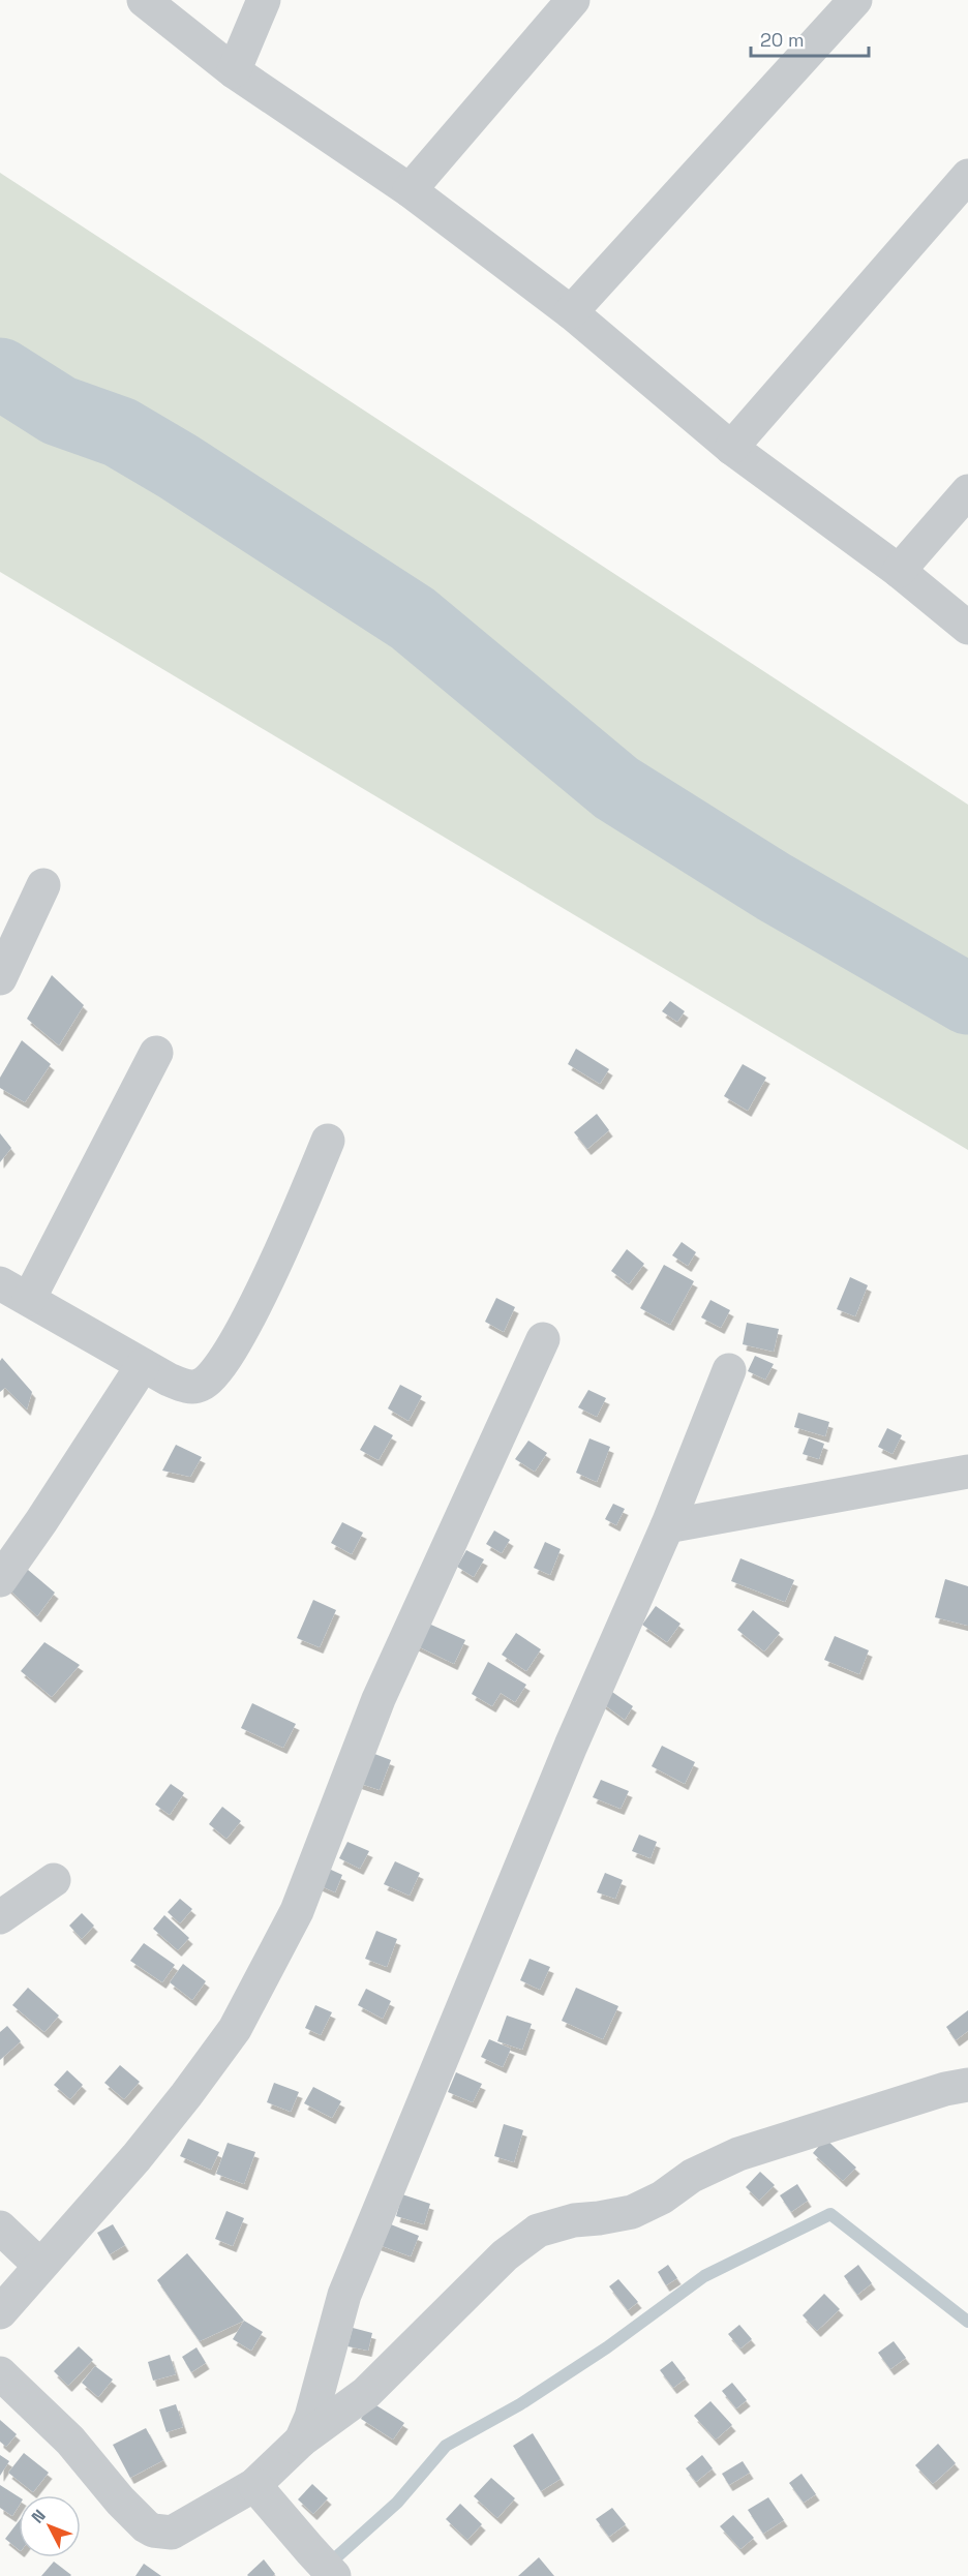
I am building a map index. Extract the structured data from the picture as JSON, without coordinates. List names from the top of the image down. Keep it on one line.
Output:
{"scale_bar":"20 m","north":"top left"}
